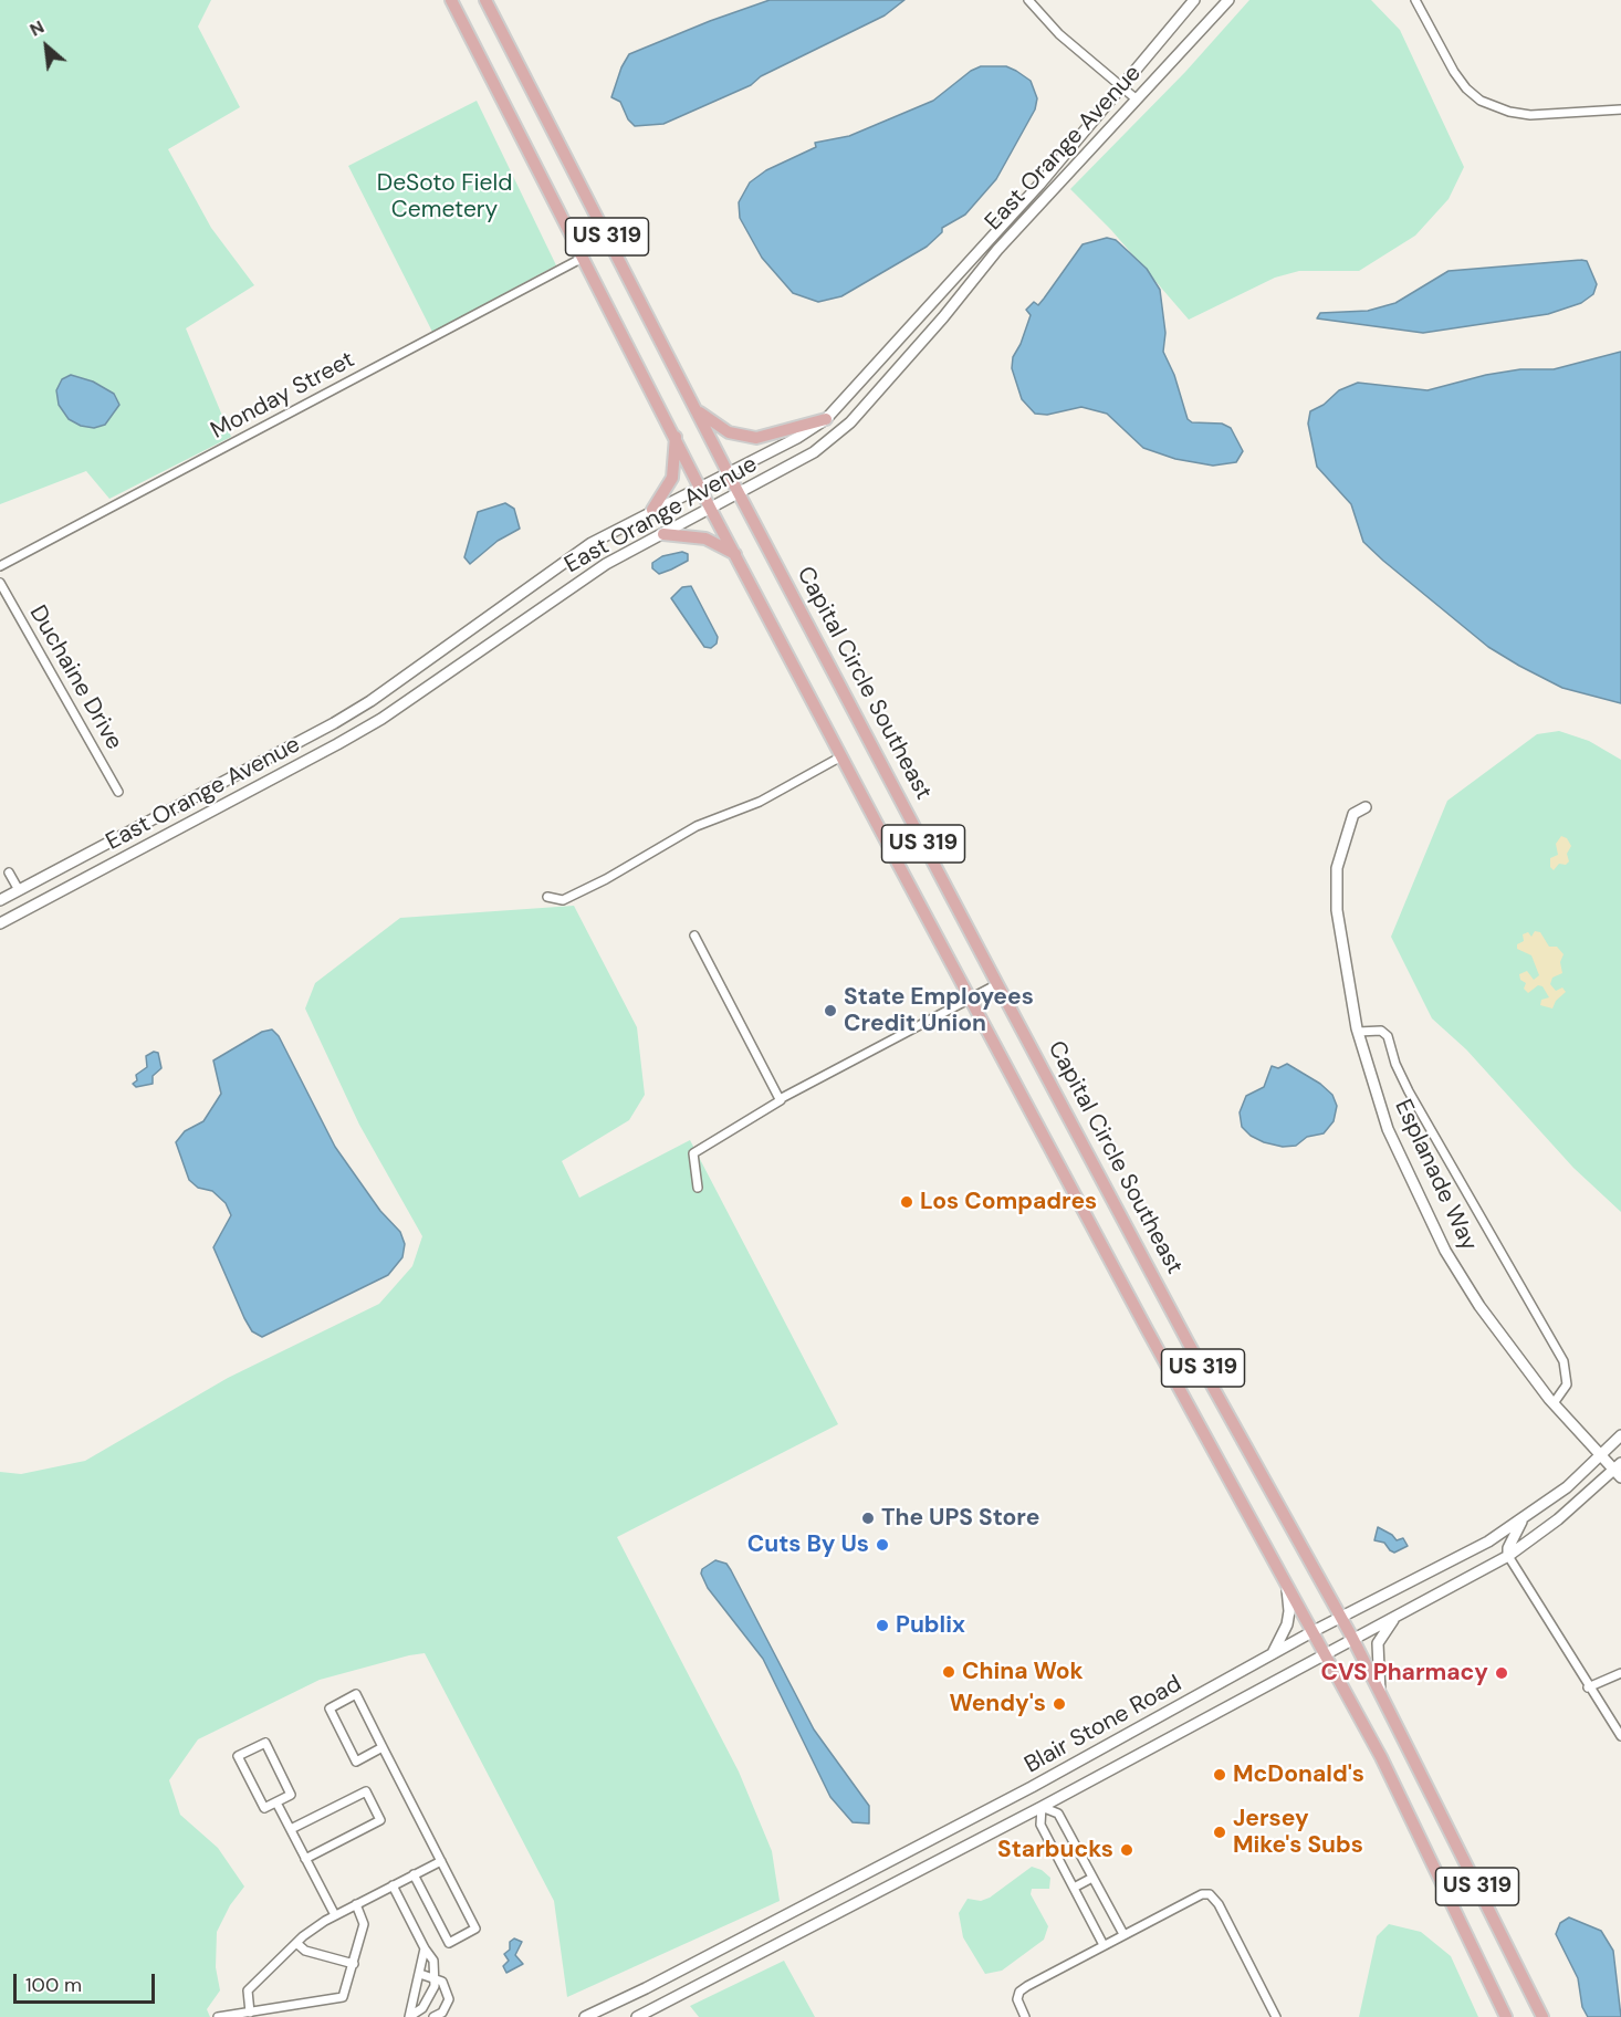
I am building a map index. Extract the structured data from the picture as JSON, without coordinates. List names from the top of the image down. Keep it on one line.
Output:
{"streets":{"main road":["US 319","Capital Circle Southeast"],"street":["East Orange Avenue","Monday Street","Duchaine Drive","Esplanade Way","Blair Stone Road"]},"crossings":[["East Orange Avenue","US 319"],["East Orange Avenue","Capital Circle Southeast"],["US 319","Monday Street"],["US 319","Blair Stone Road"],["Capital Circle Southeast","Blair Stone Road"],["Esplanade Way","Blair Stone Road"]],"parks":["DeSoto Field Cemetery"],"places":["State Employees Credit Union","Los Compadres","The UPS Store","Cuts By Us","Publix","China Wok","CVS Pharmacy","Wendy's","McDonald's","Jersey Mike's Subs","Starbucks"],"scale_bar":"100 m","north":"top left"}
